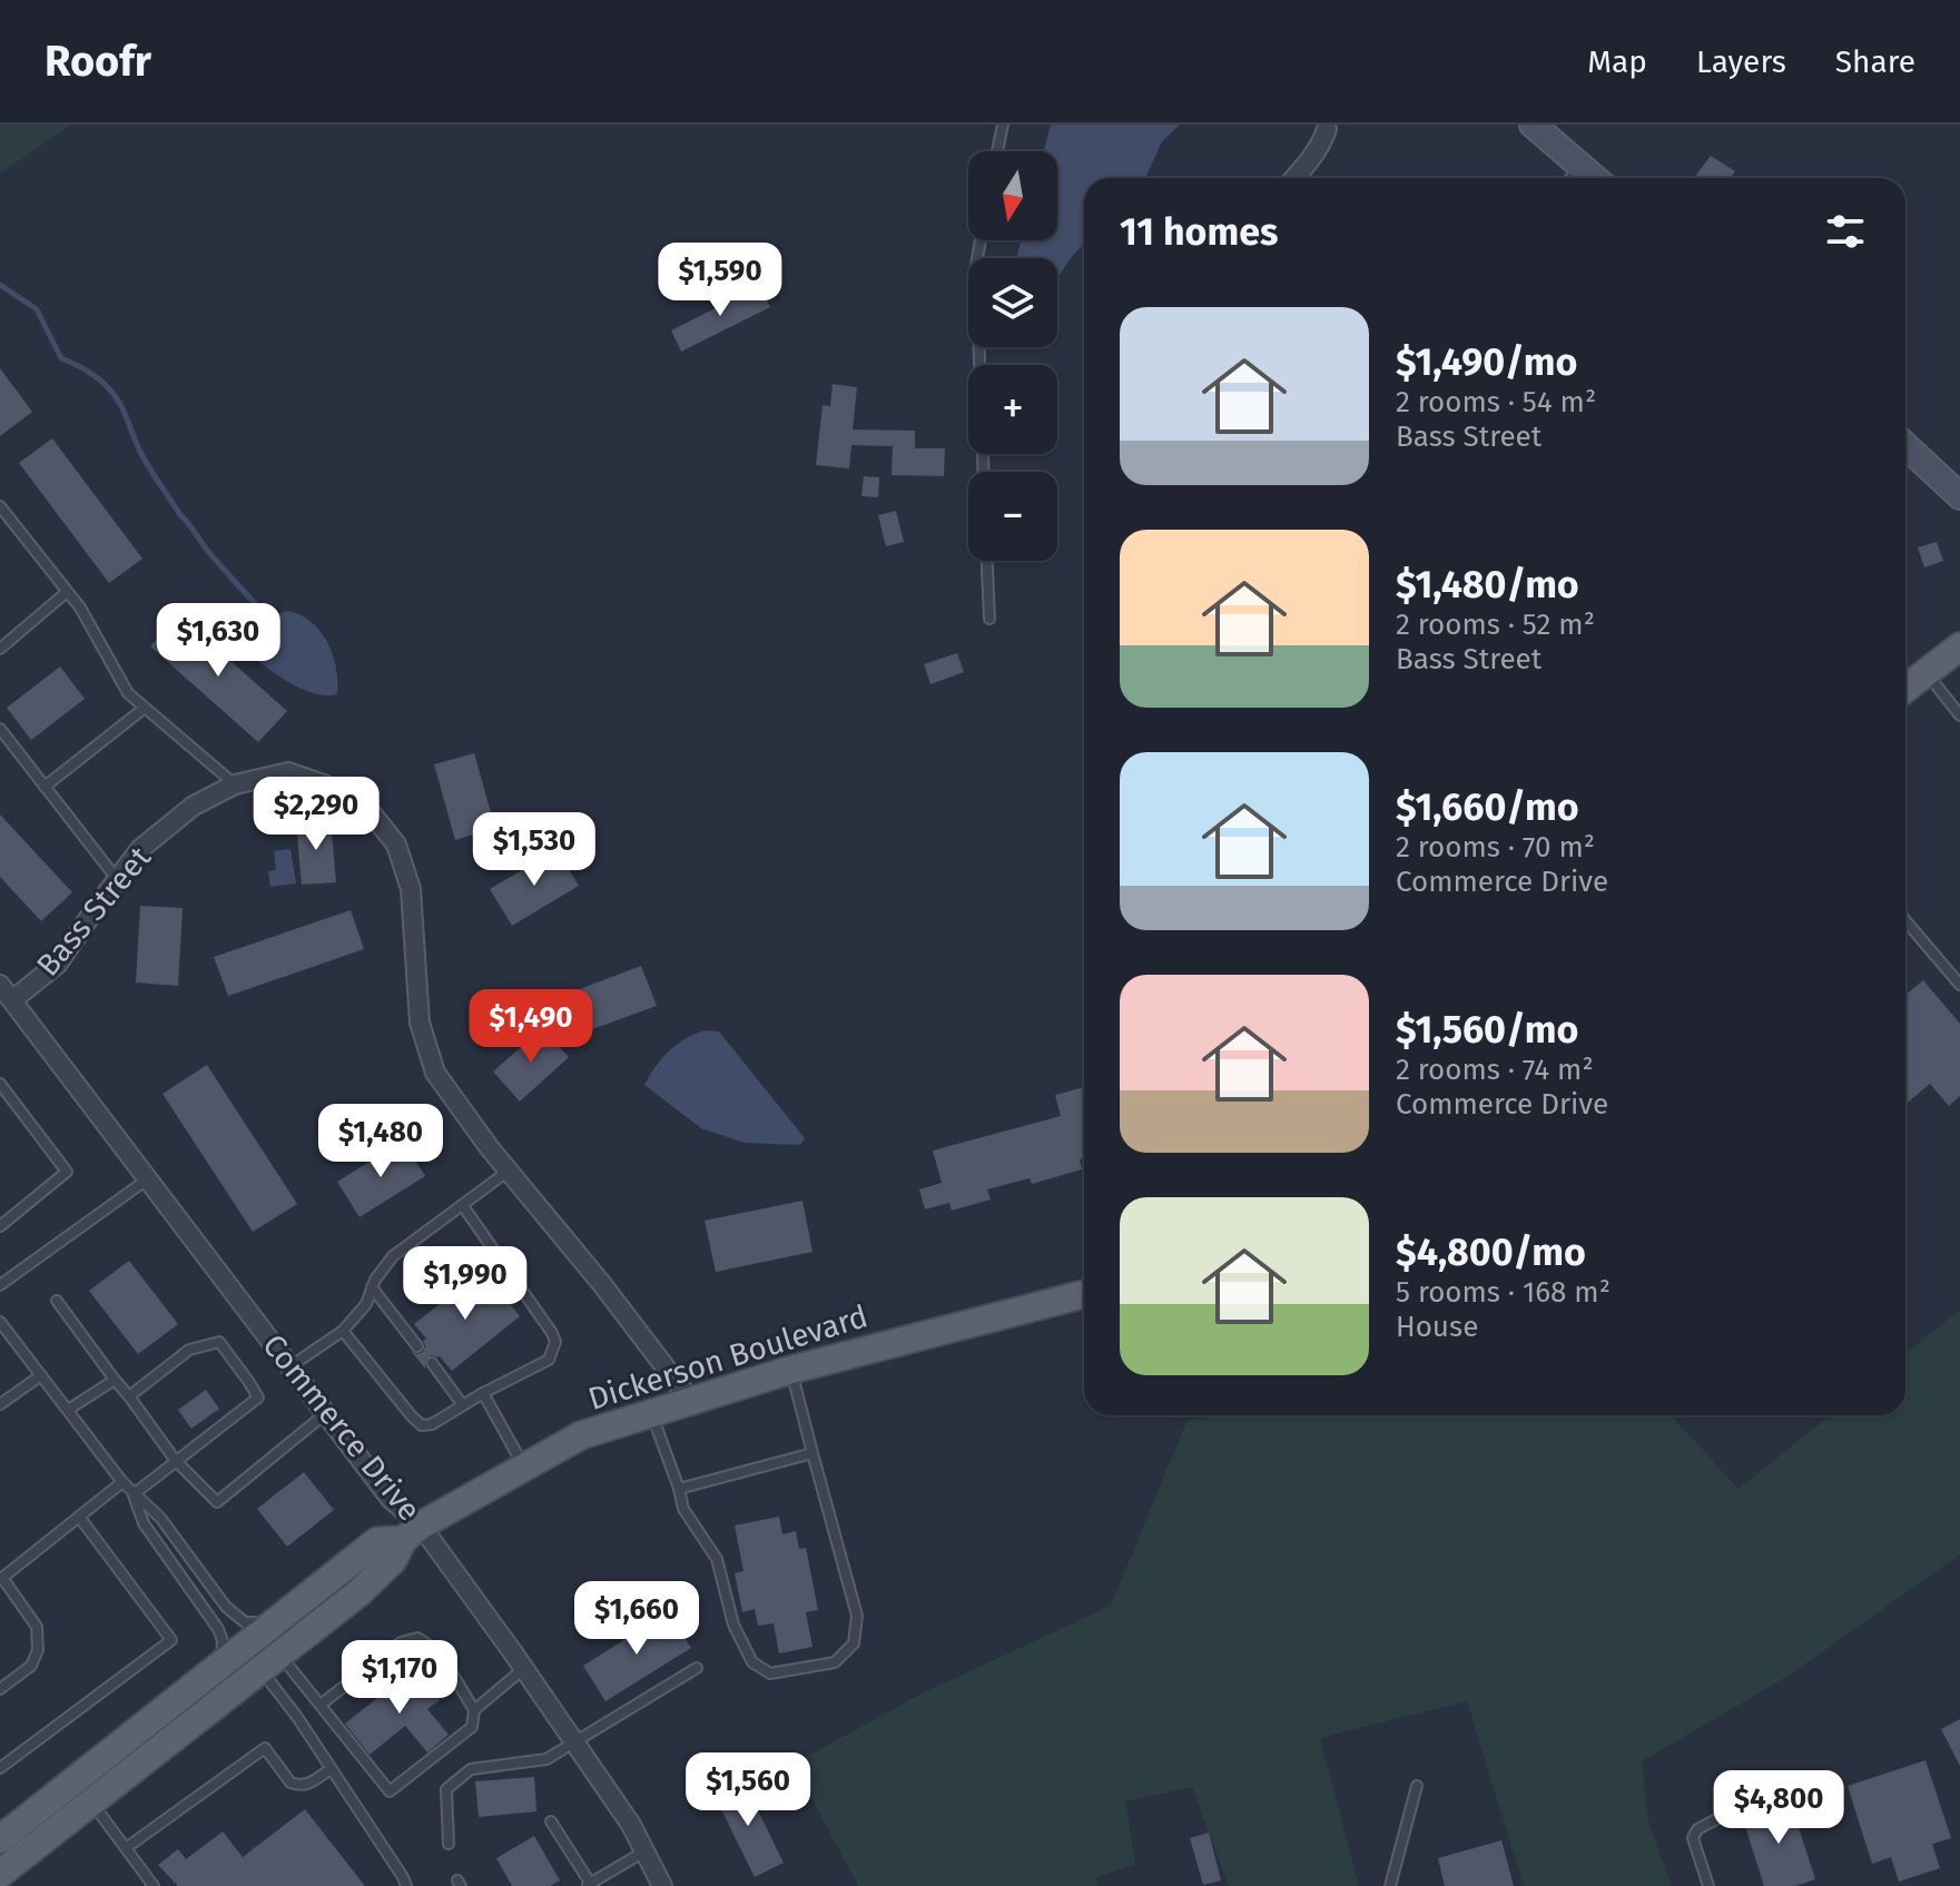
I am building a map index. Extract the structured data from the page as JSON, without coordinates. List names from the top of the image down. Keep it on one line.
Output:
{"streets":{"main road":["Dickerson Boulevard"],"street":["Bass Street","Commerce Drive"]},"crossings":[["Bass Street","Dickerson Boulevard"],["Bass Street","Commerce Drive"],["Dickerson Boulevard","Commerce Drive"]],"north":"bottom","page":{"header":"Roofr","nav":["Map","Layers","Share"],"map_buttons":["+","−"],"heading":"11 homes","price":["$1,590","$1,630","$2,290","$1,530","$1,490","$1,480","$1,990","$1,660","$1,170","$1,560","$4,800"],"list":[{"name":"$1,490/mo","note":"2 rooms · 54 m² · Bass Street"},{"name":"$1,480/mo","note":"2 rooms · 52 m² · Bass Street"},{"name":"$1,660/mo","note":"2 rooms · 70 m² · Commerce Drive"},{"name":"$1,560/mo","note":"2 rooms · 74 m² · Commerce Drive"},{"name":"$4,800/mo","note":"5 rooms · 168 m² · House"}]}}
